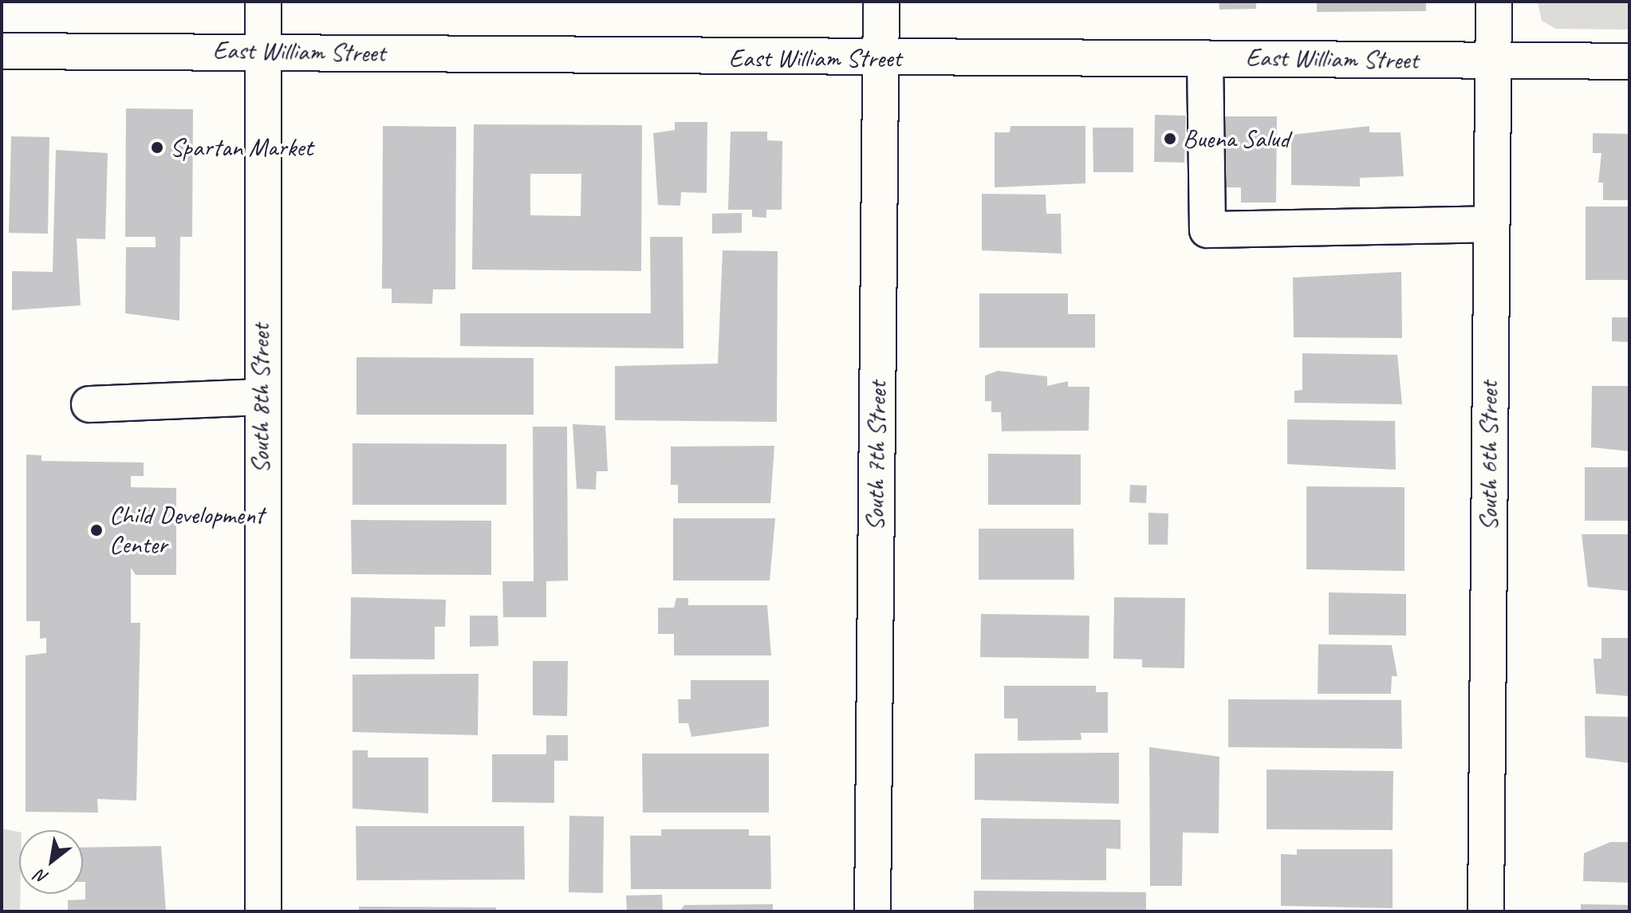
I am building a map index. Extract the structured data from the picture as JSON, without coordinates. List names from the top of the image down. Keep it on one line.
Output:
{"streets":{"street":["East William Street","South 8th Street","South 7th Street","South 6th Street"]},"crossings":[["East William Street","South 8th Street"],["East William Street","South 7th Street"],["East William Street","South 6th Street"]],"places":["Buena Salud","Spartan Market","Child Development Center"],"north":"bottom left"}
